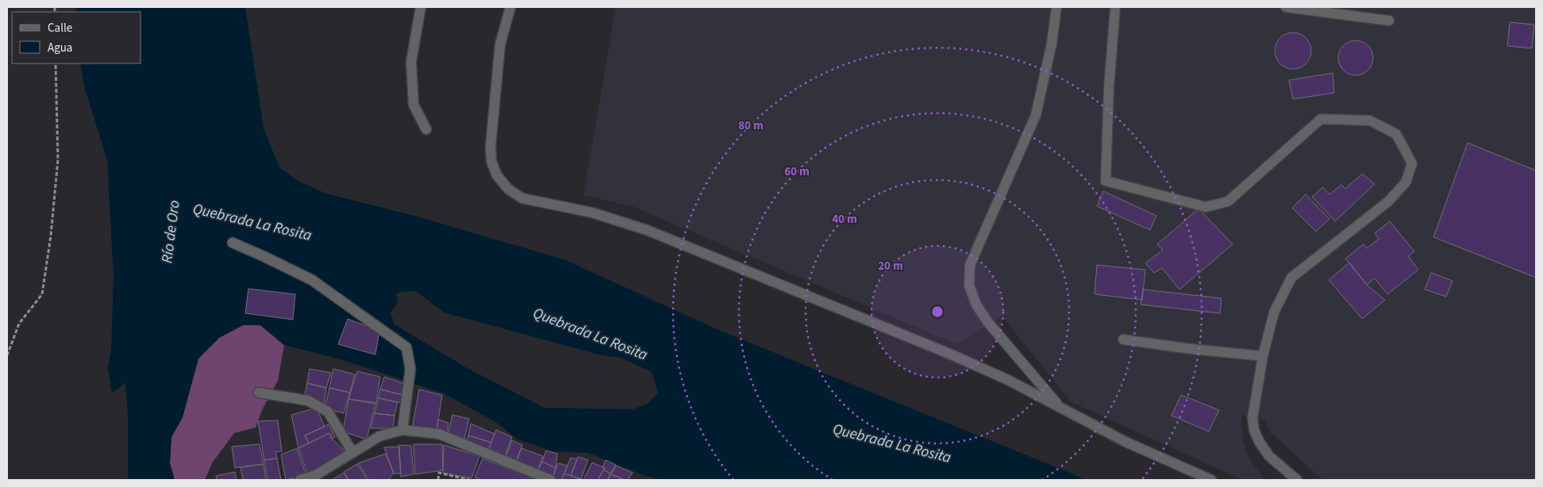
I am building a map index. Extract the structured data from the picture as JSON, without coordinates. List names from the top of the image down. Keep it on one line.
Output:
{"water":["Quebrada La Rosita","Río de Oro"],"legend":["Calle","Agua"],"rings":["80 m","60 m","40 m","20 m"]}
